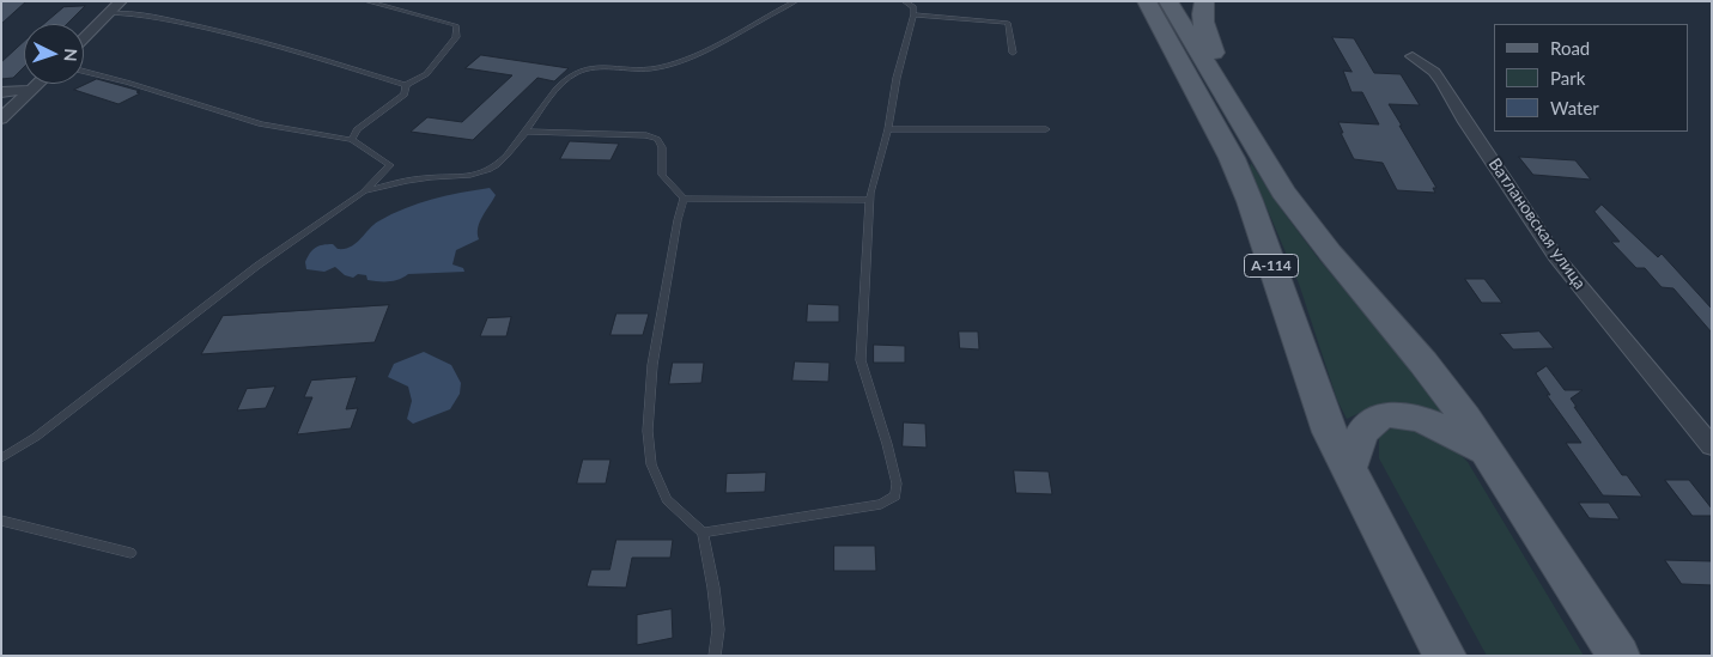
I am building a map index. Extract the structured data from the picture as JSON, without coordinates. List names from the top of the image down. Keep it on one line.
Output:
{"streets":{"main road":["А-114"],"street":["Ватлановская улица"]},"legend":["Road","Park","Water"],"north":"right"}
